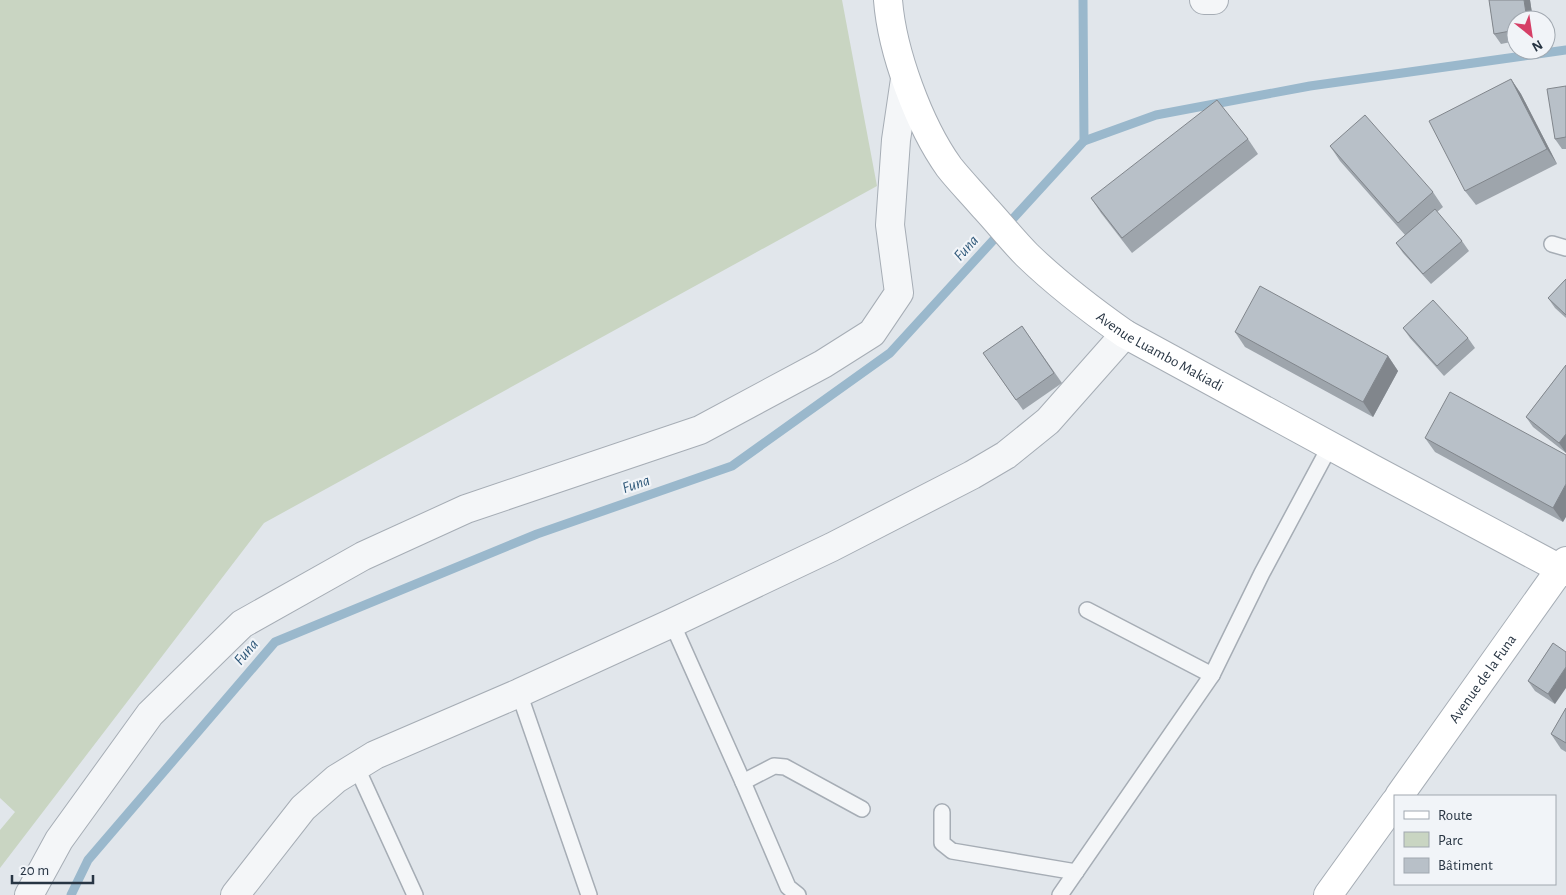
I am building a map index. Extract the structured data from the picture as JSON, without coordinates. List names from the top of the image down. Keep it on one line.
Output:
{"streets":{"main road":["Avenue Luambo Makiadi","Avenue de la Funa"]},"crossings":[["Avenue Luambo Makiadi","Avenue de la Funa"]],"water":["Funa"],"legend":["Route","Parc","Bâtiment"],"scale_bar":"20 m","north":"bottom right"}
